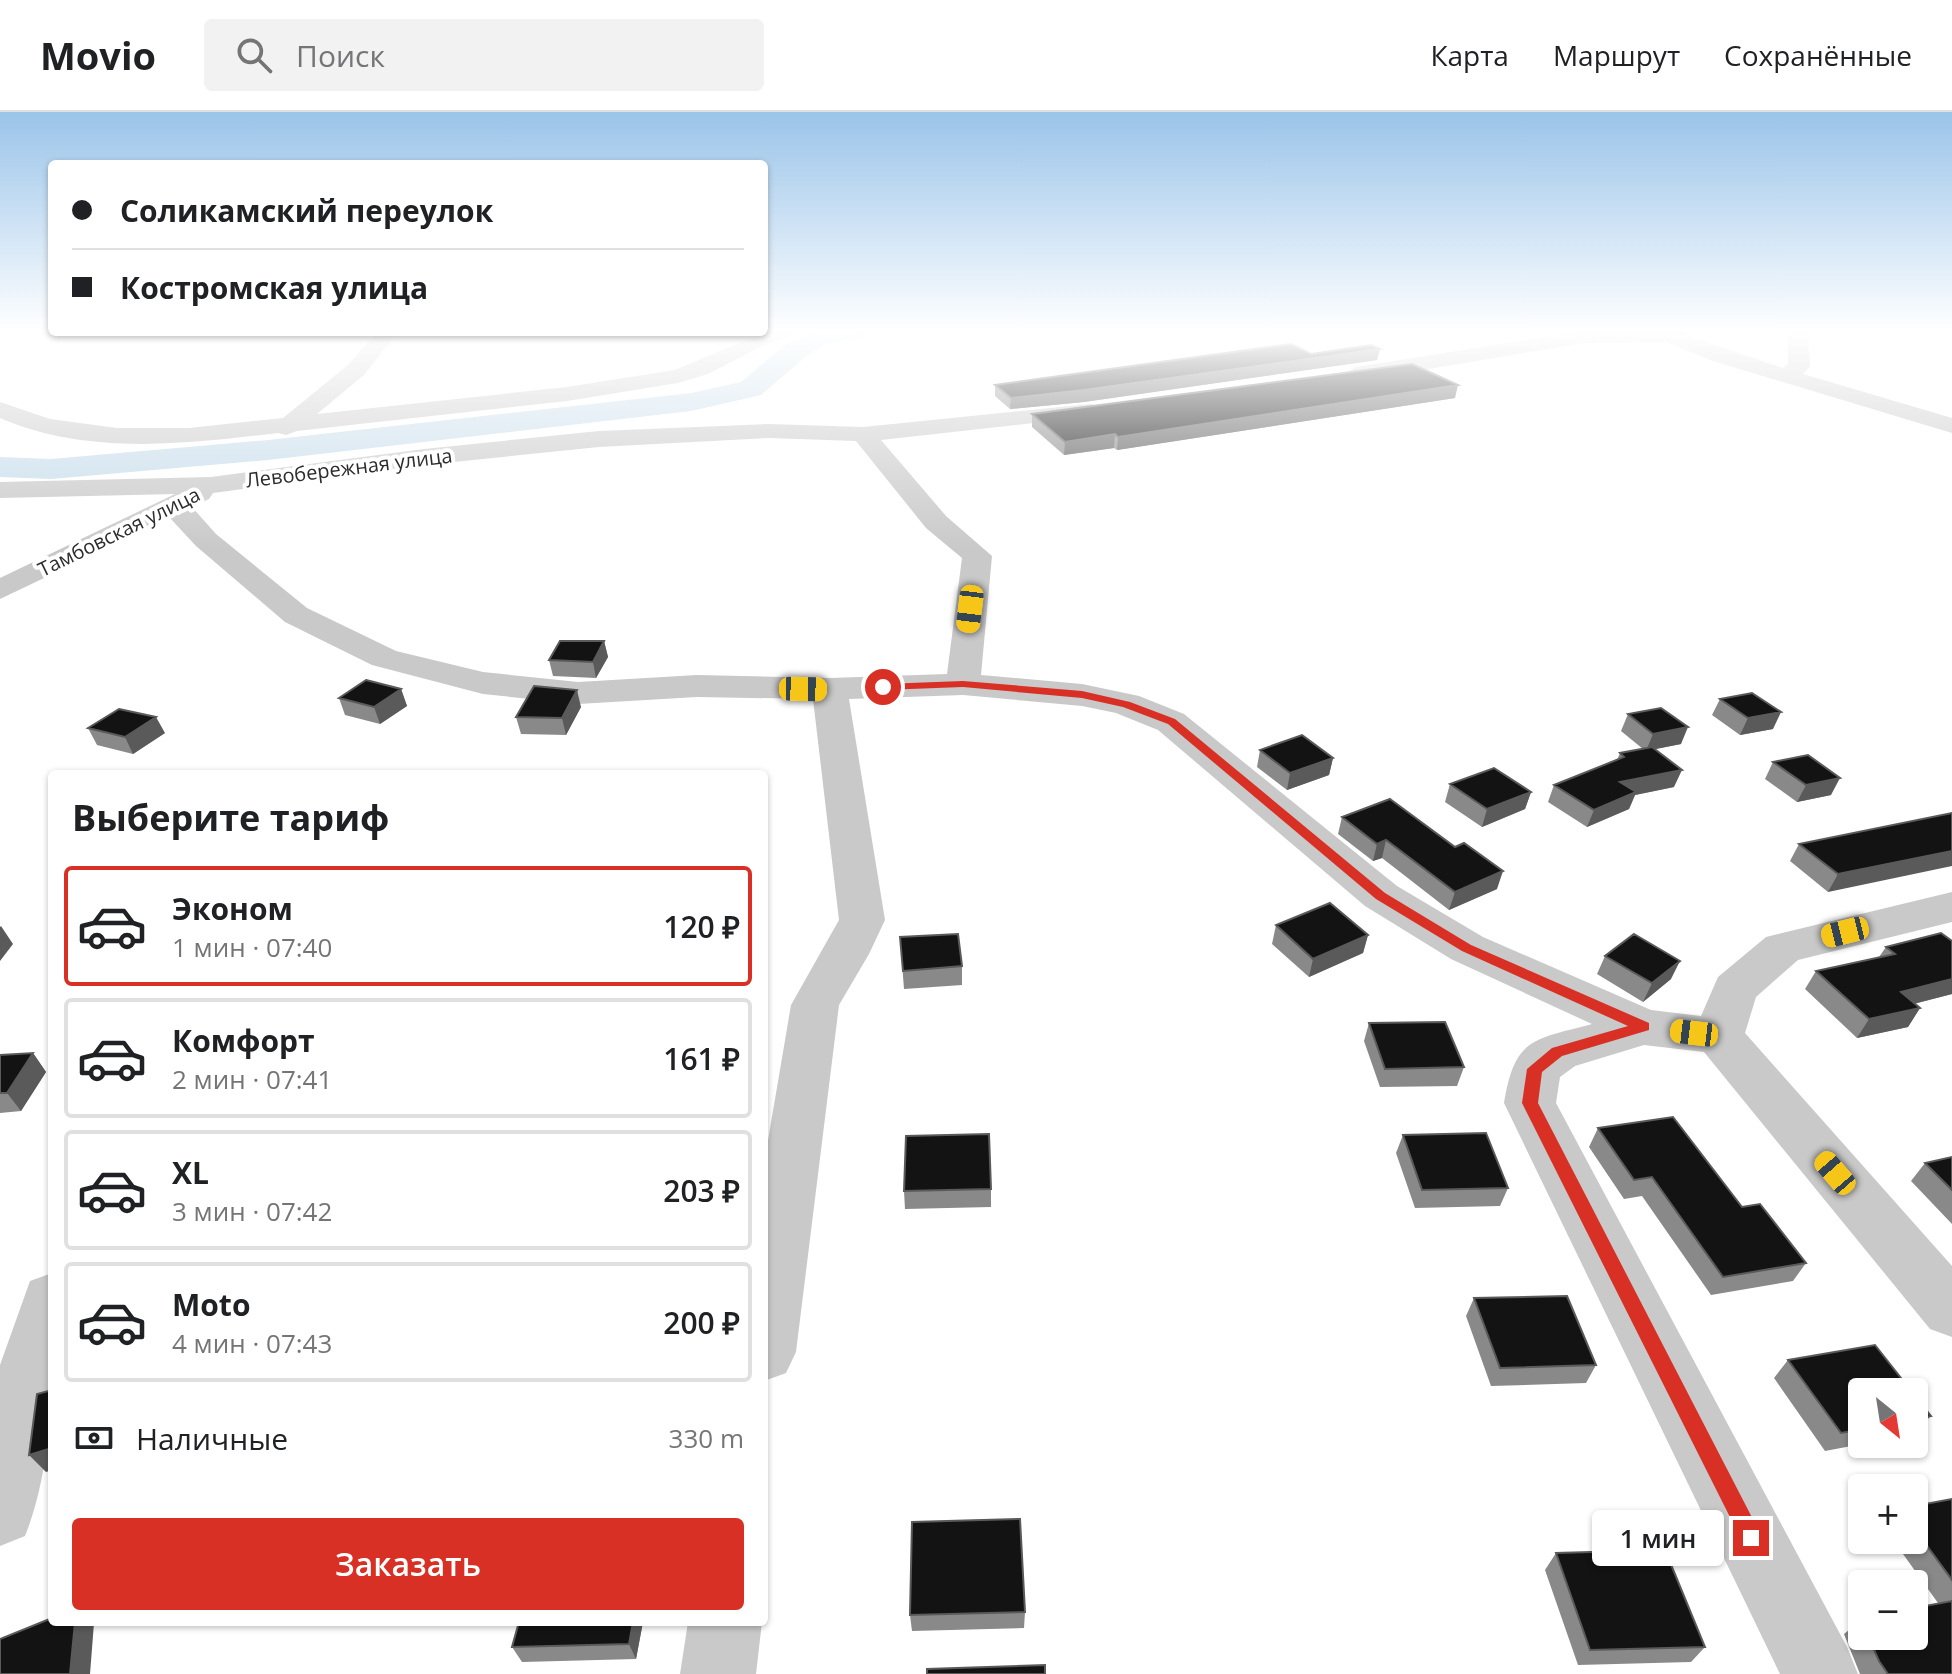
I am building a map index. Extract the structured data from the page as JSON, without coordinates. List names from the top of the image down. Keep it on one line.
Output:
{"streets":{"street":["Левобережная улица","Тамбовская улица"]},"crossings":[["Левобережная улица","Тамбовская улица"]],"north":"bottom right","page":{"header":"Movio","search":"Поиск","nav":["Карта","Маршрут","Сохранённые"],"banner":["Соликамский переулок","Костромская улица"],"heading":"Выберите тариф","list":[{"name":"Эконом","note":"1 мин · 07:40","value":"120 ₽"},{"name":"Комфорт","note":"2 мин · 07:41","value":"161 ₽"},{"name":"XL","note":"3 мин · 07:42","value":"203 ₽"},{"name":"Moto","note":"4 мин · 07:43","value":"200 ₽"}],"map_buttons":["+","−"],"pay":["Наличные","330 m"],"buttons":"Заказать","bubble":"1 мин"}}
